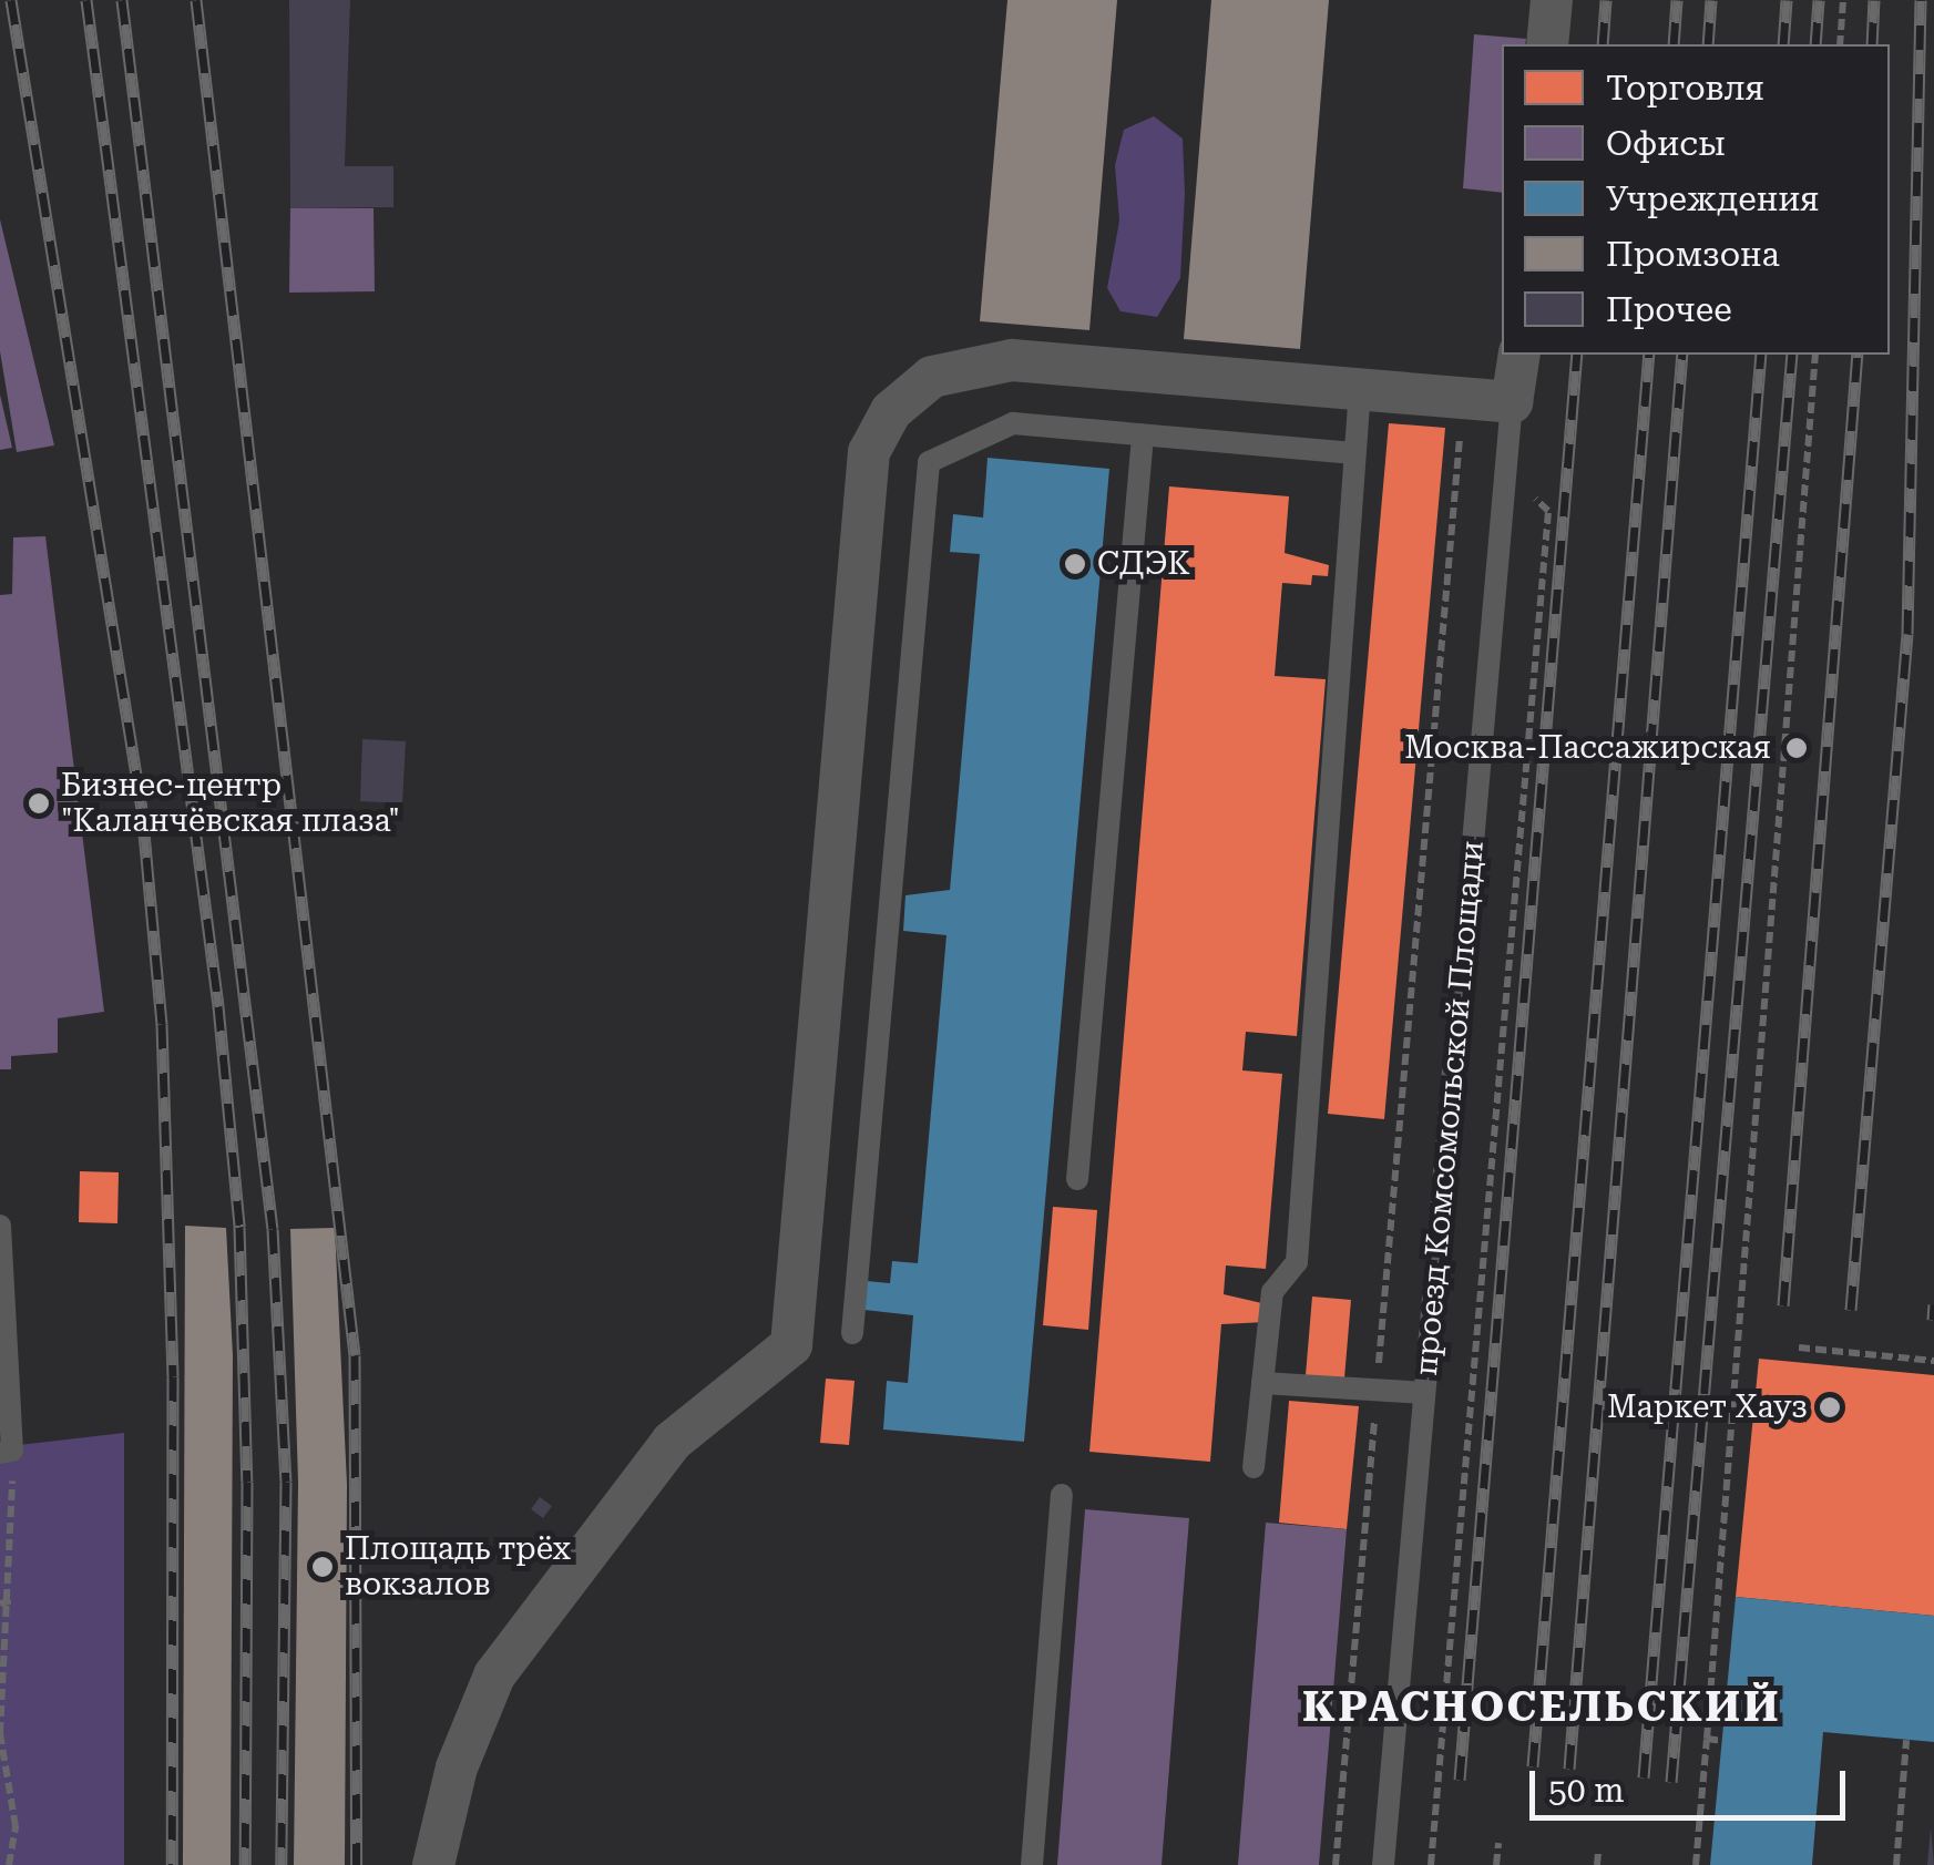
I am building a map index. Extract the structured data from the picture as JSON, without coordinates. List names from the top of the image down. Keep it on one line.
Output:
{"streets":{"street":["проезд Комсомольской Площади"]},"districts":["КРАСНОСЕЛЬСКИЙ"],"places":["СДЭК","Москва-Пассажирская","Бизнес-центр \"Каланчёвская плаза\"","Маркет Хауз","Площадь трёх вокзалов"],"legend":["Торговля","Офисы","Учреждения","Промзона","Прочее"],"scale_bar":"50 m"}
